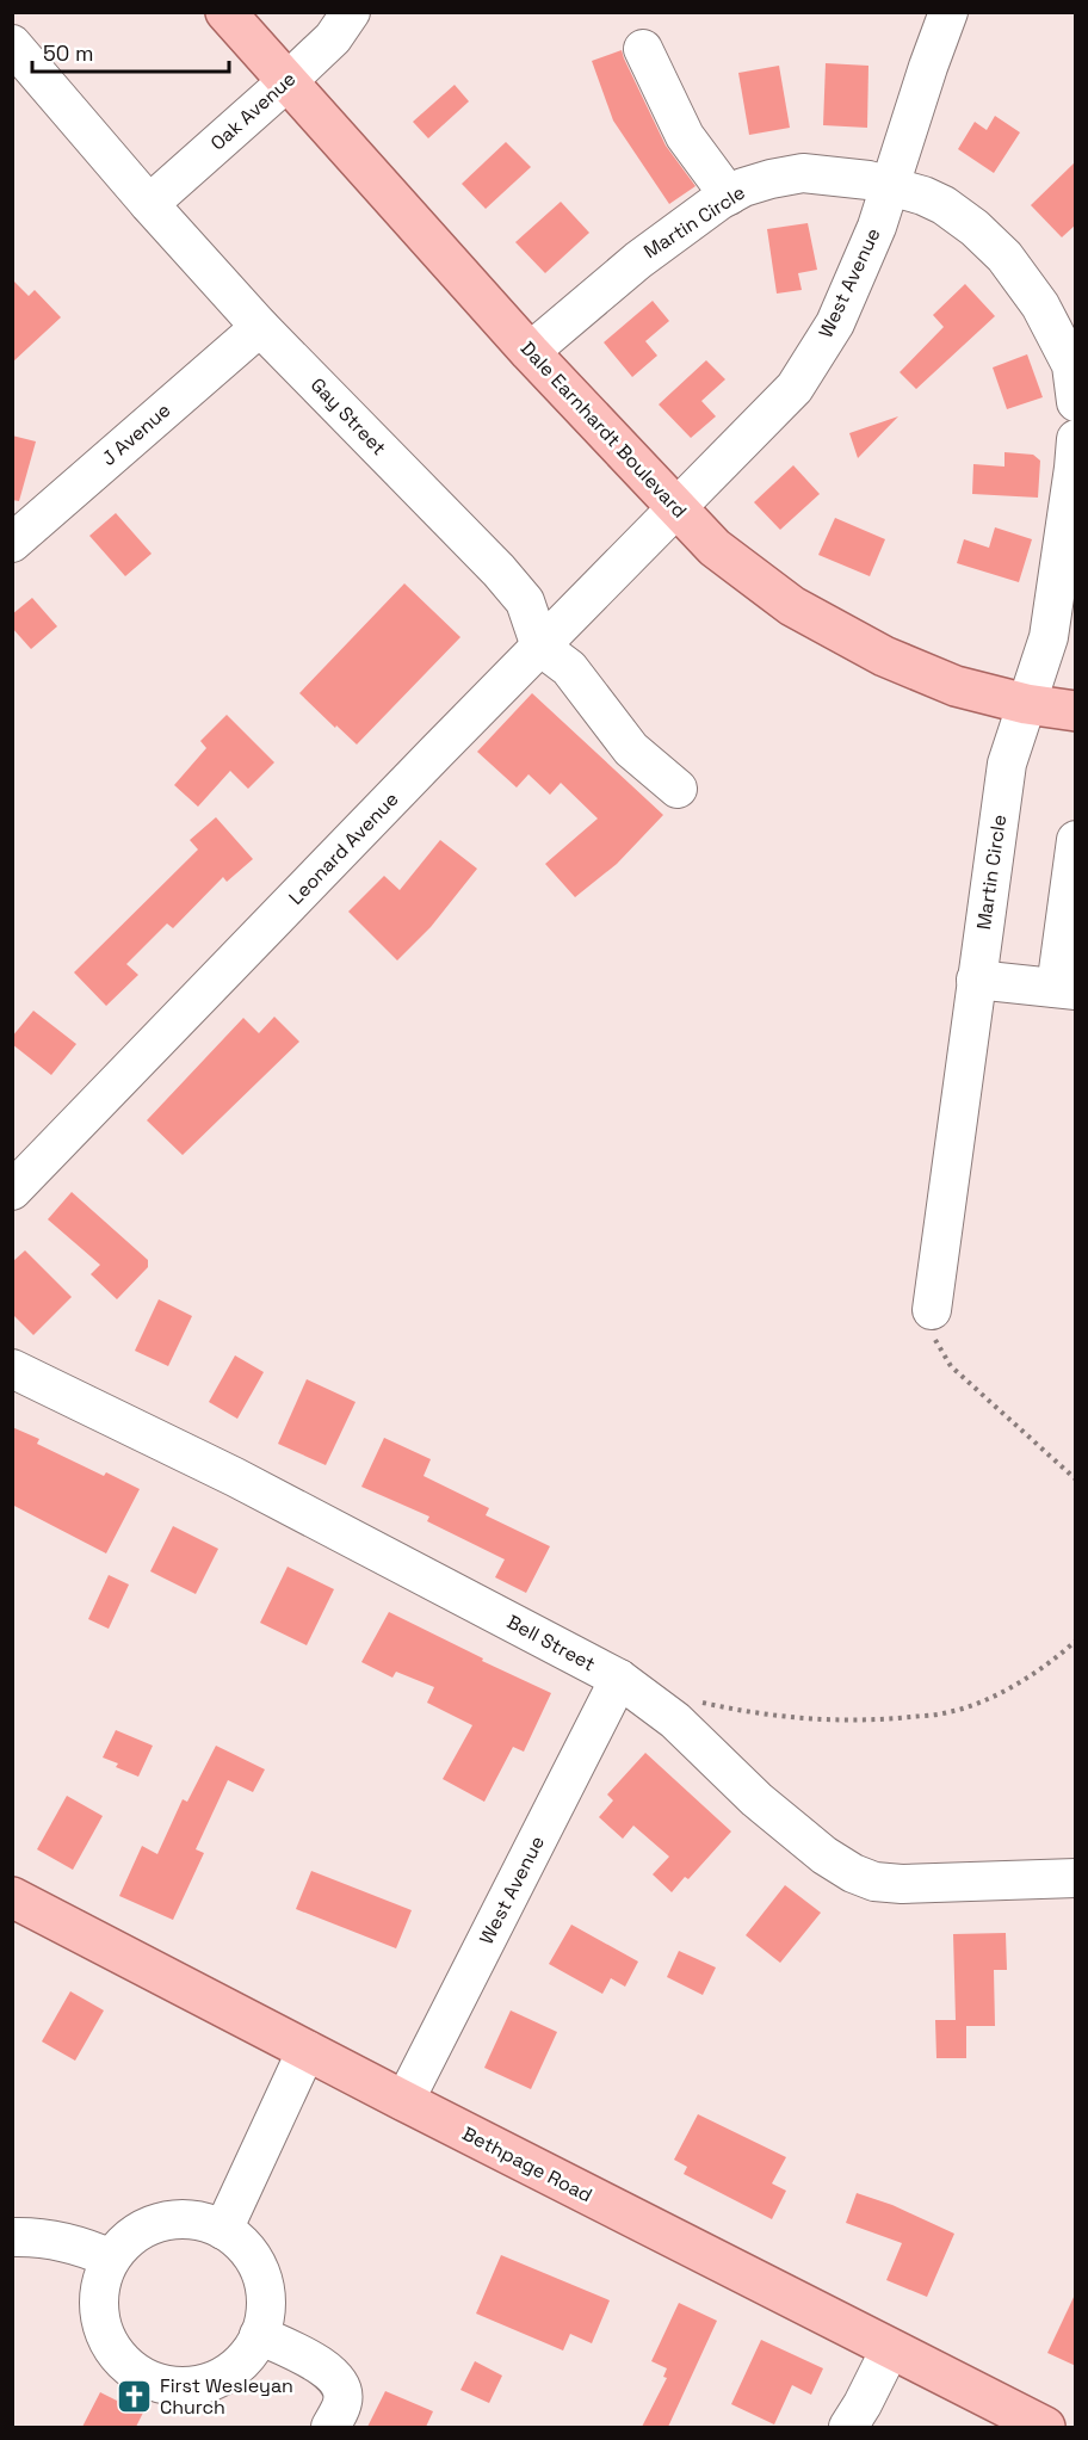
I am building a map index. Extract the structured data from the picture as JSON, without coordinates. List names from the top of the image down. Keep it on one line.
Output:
{"streets":{"main road":["Dale Earnhardt Boulevard","Bethpage Road"],"street":["Oak Avenue","Martin Circle","West Avenue","Gay Street","J Avenue","Leonard Avenue","Bell Street"]},"crossings":[["Oak Avenue","Gay Street"],["Oak Avenue","Dale Earnhardt Boulevard"],["Martin Circle","West Avenue"],["Martin Circle","Dale Earnhardt Boulevard"],["West Avenue","Dale Earnhardt Boulevard"],["West Avenue","Leonard Avenue"],["West Avenue","Bell Street"],["West Avenue","Bethpage Road"],["Gay Street","J Avenue"],["Gay Street","Leonard Avenue"],["Dale Earnhardt Boulevard","Leonard Avenue"]],"places":{"church":["First Wesleyan Church"]},"scale_bar":"50 m"}
